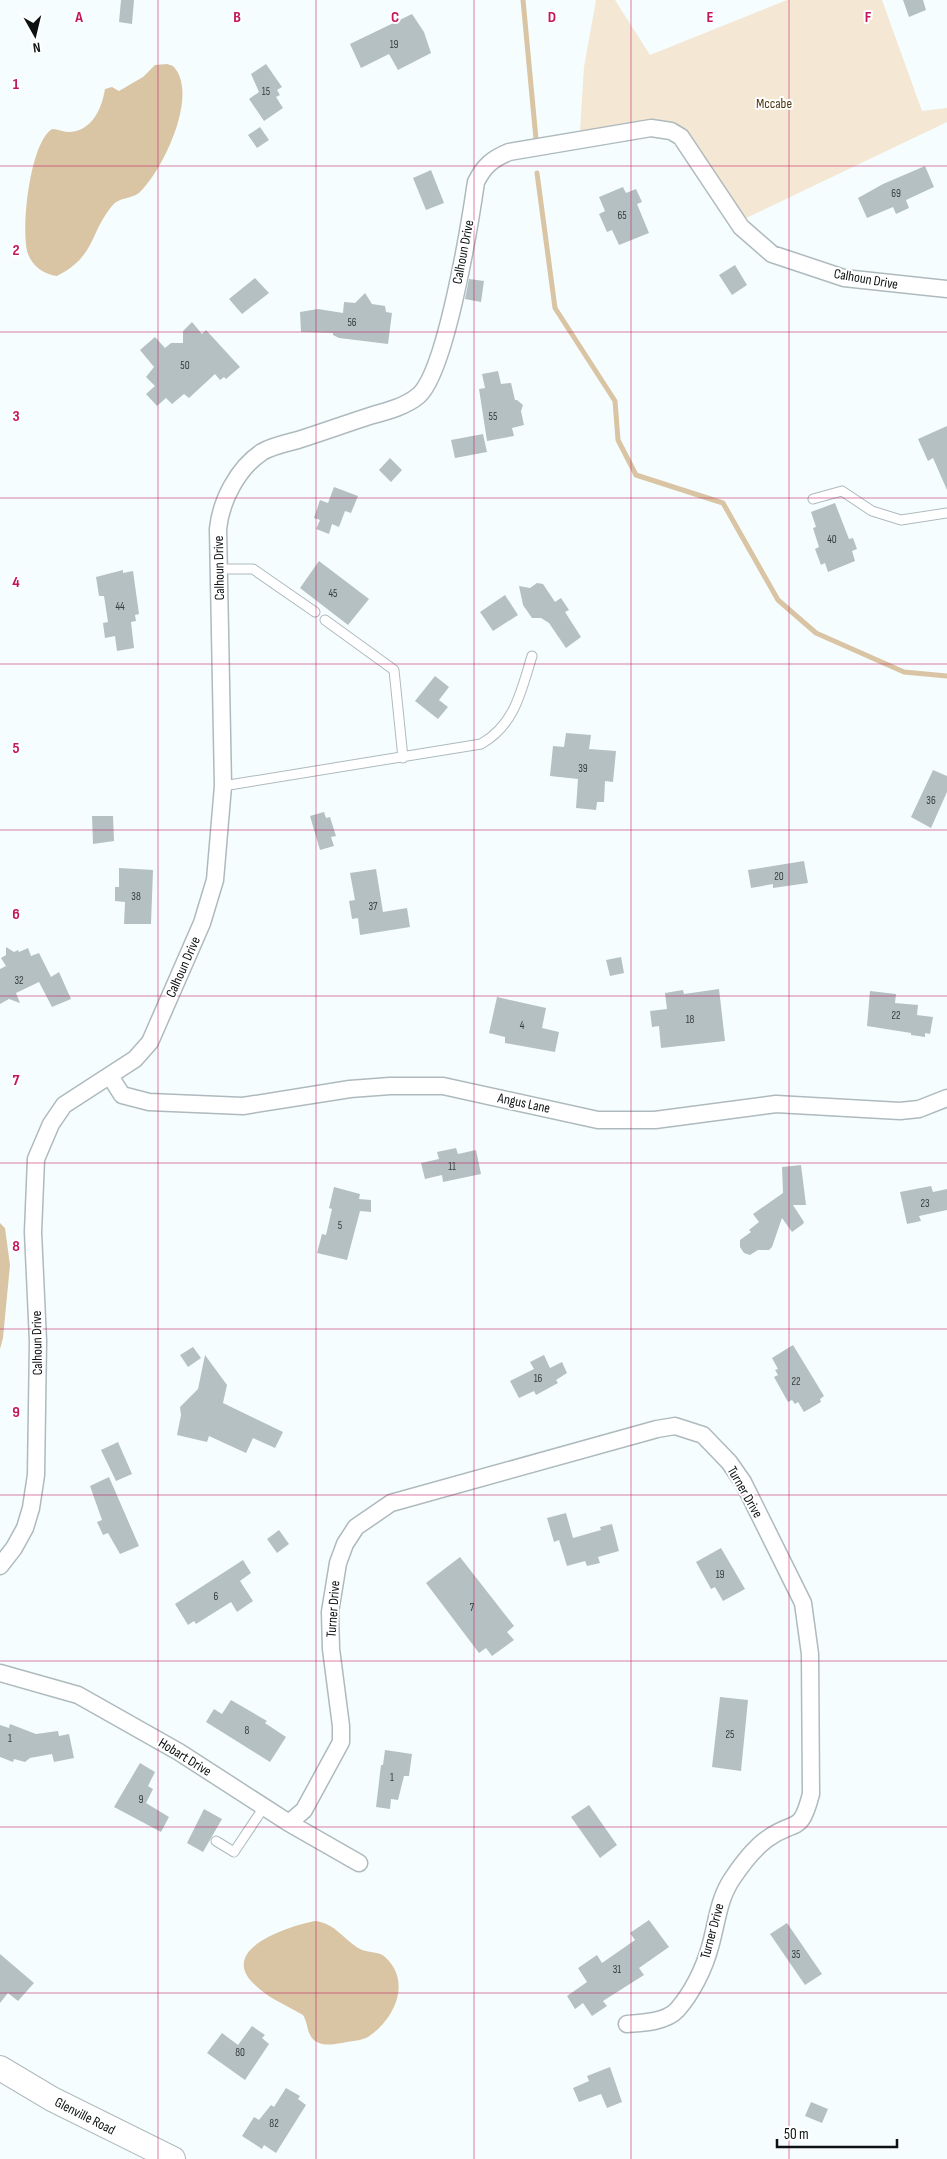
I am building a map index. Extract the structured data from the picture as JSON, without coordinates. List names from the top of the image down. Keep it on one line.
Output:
{"streets":{"main road":["Glenville Road"],"street":["Calhoun Drive","Angus Lane","Turner Drive","Hobart Drive"]},"crossings":[["Calhoun Drive","Angus Lane"],["Turner Drive","Hobart Drive"]],"parks":["Mccabe"],"house_numbers":["19","15","69","65","56","50","55","40","45","44","39","36","20","38","37","32","22","18","4","11","23","5","16","22","19","6","7","8","25","1","1","9","35","31","80","82"],"scale_bar":"50 m","north":"bottom","grid":{"columns":["A","B","C","D","E","F"],"rows":["1","2","3","4","5","6","7","8","9"]}}
